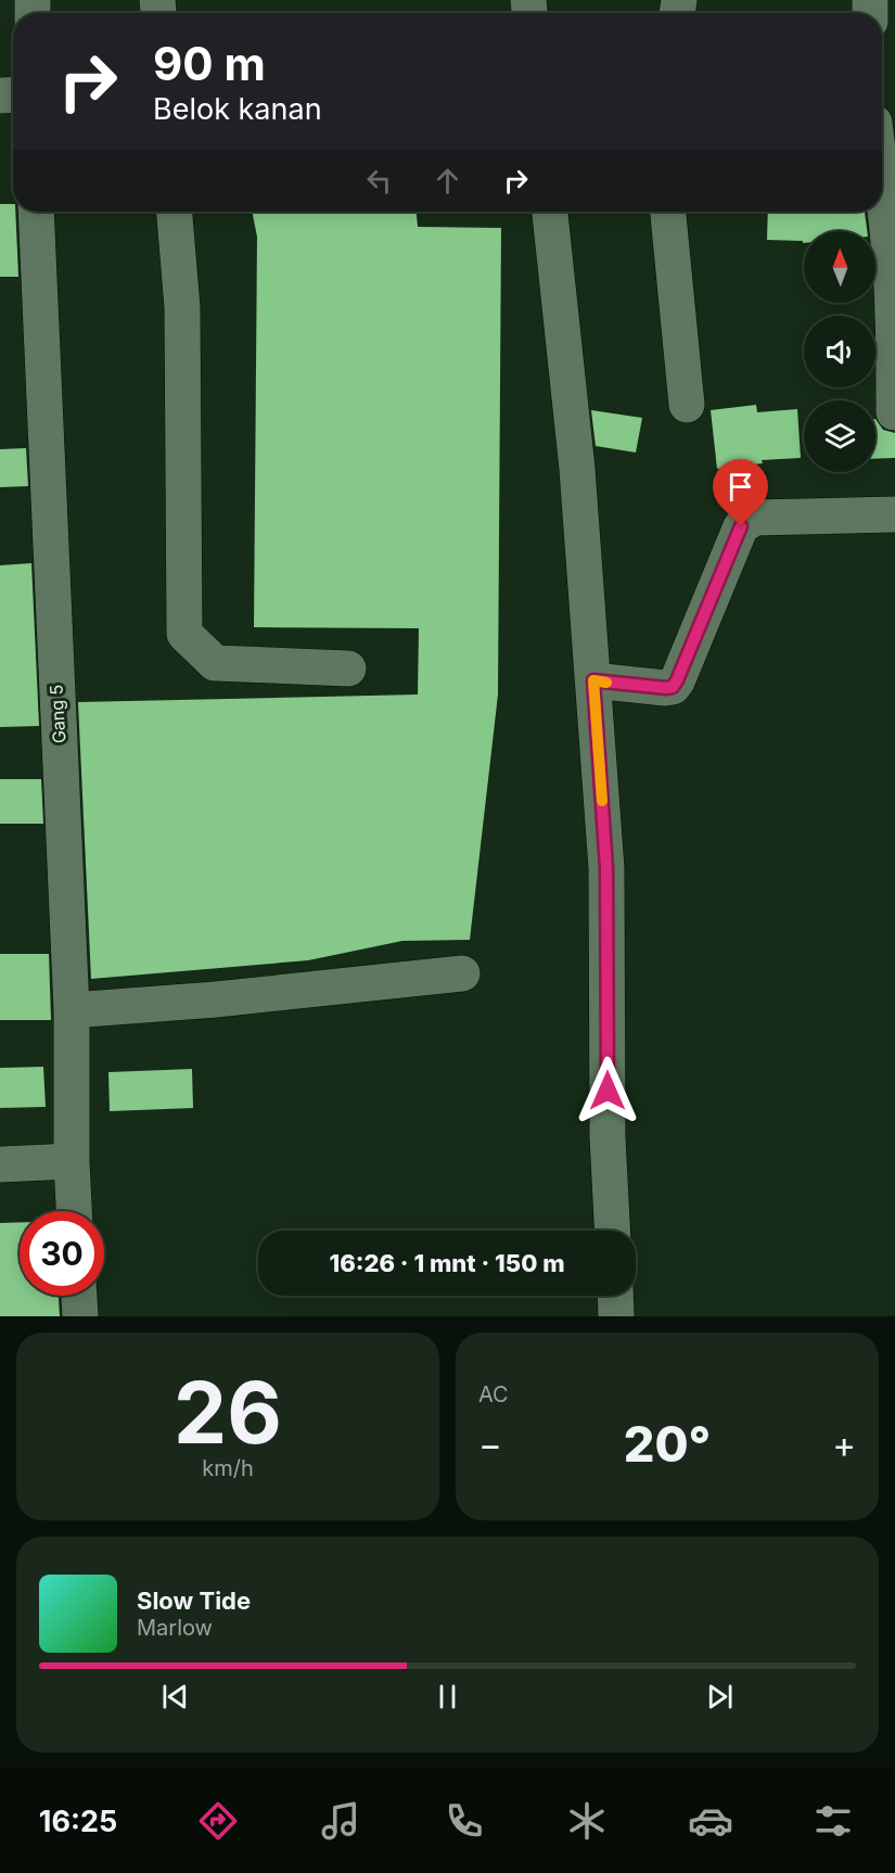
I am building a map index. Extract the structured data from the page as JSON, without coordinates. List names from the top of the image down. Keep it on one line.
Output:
{"streets":{"street":["Gang 5"]},"north":"top","page":{"turn":["90 m","Belok kanan"],"limit":"30","trip":"16:26 · 1 mnt · 150 m","tile":[["26","km/h"],"AC"],"heat":["−","20°","+"],"song":["Slow Tide","Marlow"],"tabs":"16:25"}}
